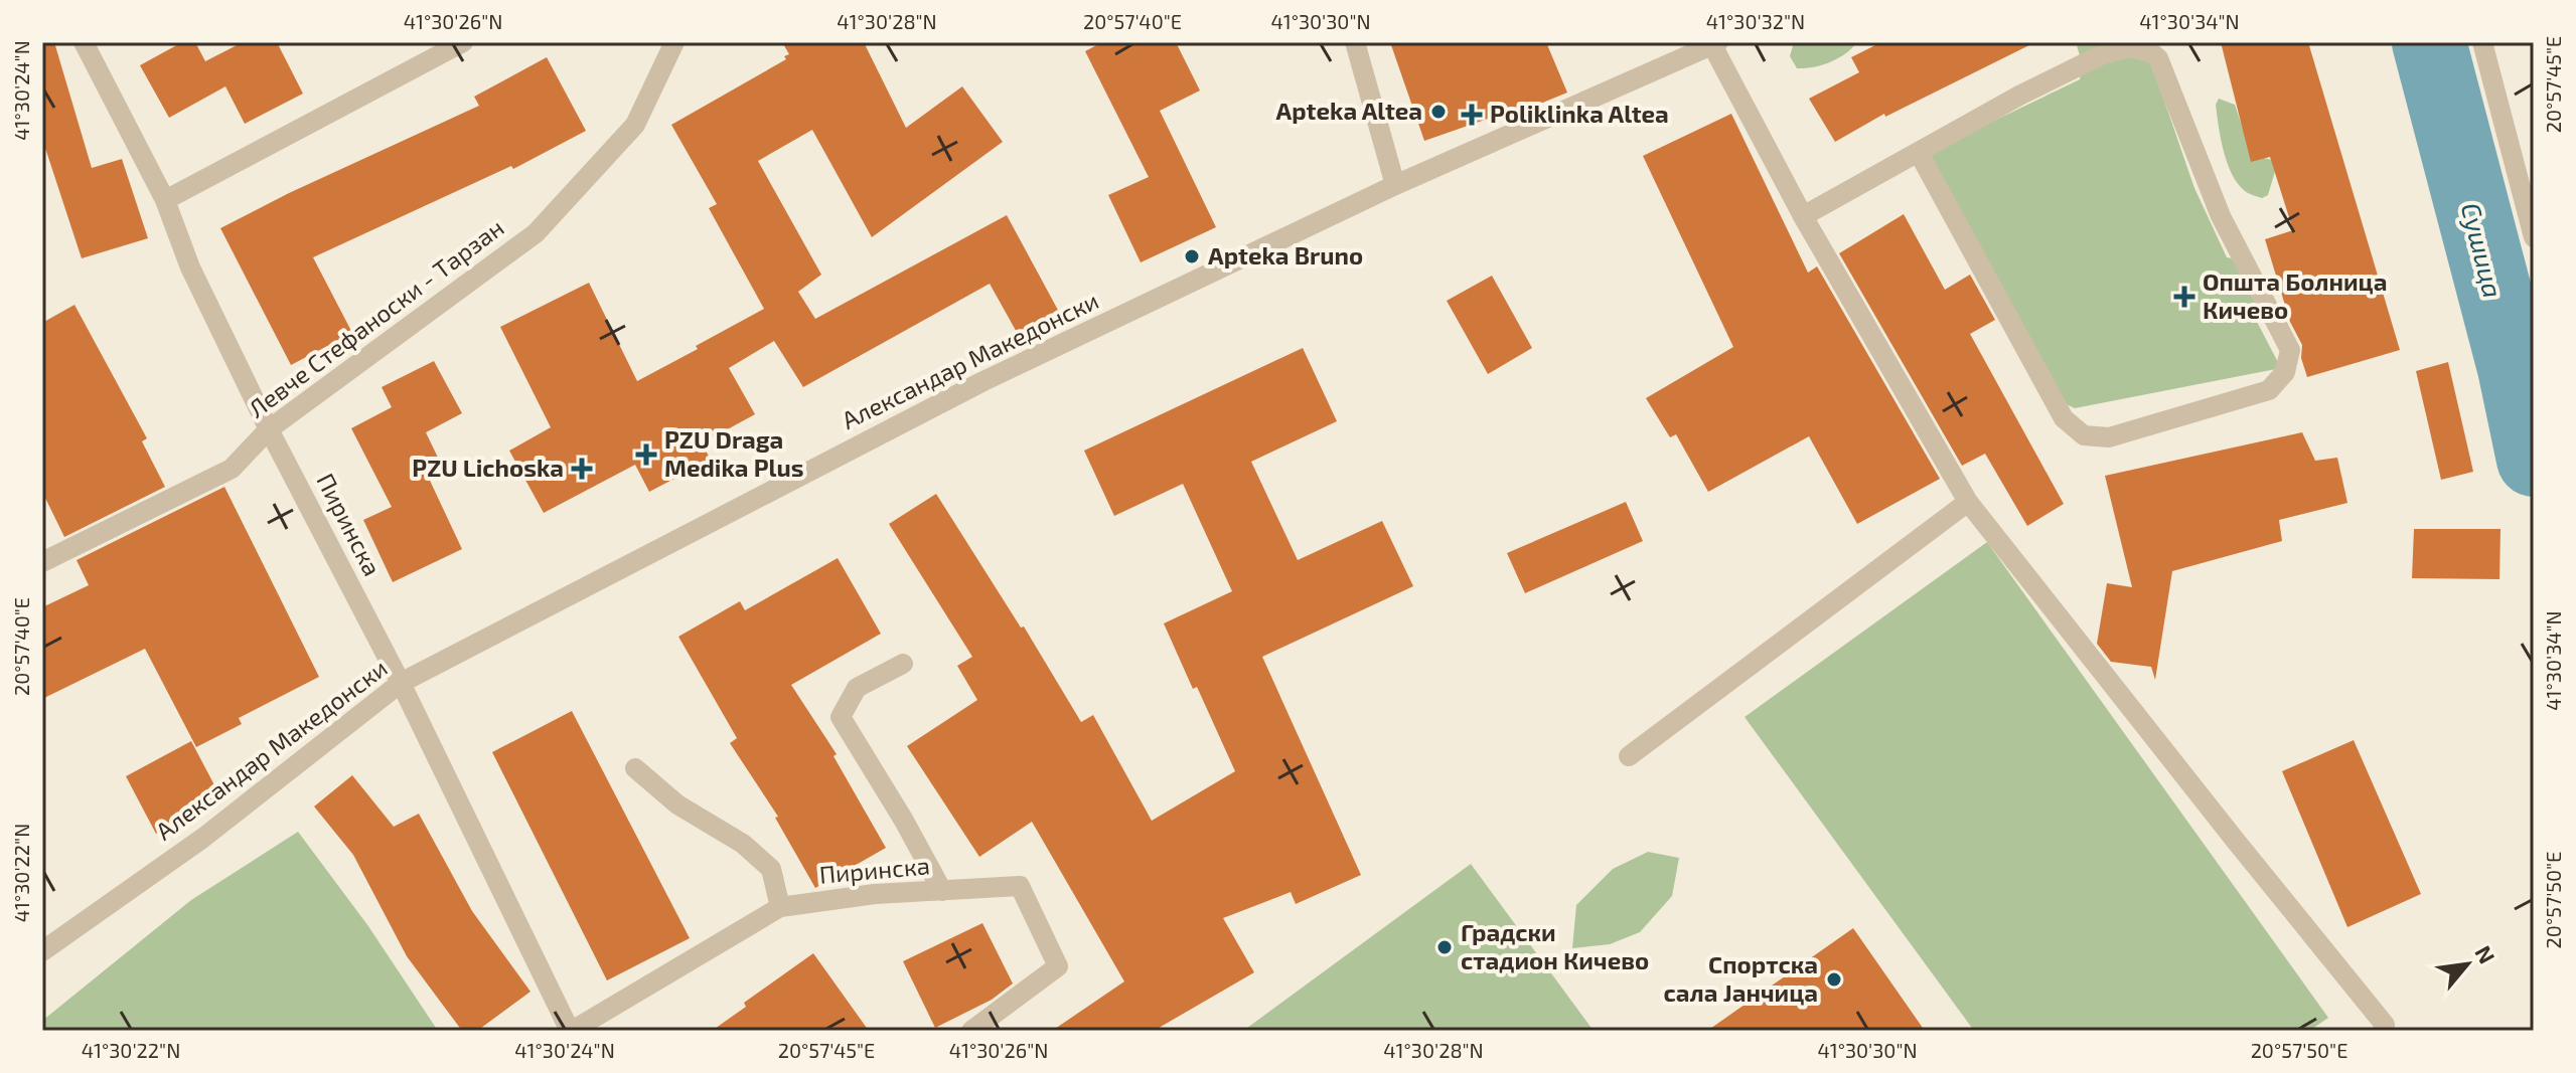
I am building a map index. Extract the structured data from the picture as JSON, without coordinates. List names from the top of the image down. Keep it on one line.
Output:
{"streets":{"street":["Левче Стефаноски - Тарзан","Александар Македонски","Пиринска"]},"crossings":[["Левче Стефаноски - Тарзан","Пиринска"],["Александар Македонски","Пиринска"]],"water":["Сушица"],"places":{"other":["Apteka Altea","Apteka Bruno","Градски стадион Кичево","Спортска сала Јанчица"],"health":["Poliklinka Altea","Општа Болница Кичево","PZU Draga Medika Plus","PZU Lichoska"]},"north":"top right","coordinates":["41°30'26\"N","41°30'28\"N","20°57'40\"E","41°30'30\"N","41°30'32\"N","41°30'34\"N","20°57'45\"E","41°30'24\"N","41°30'22\"N","20°57'50\"E"]}
